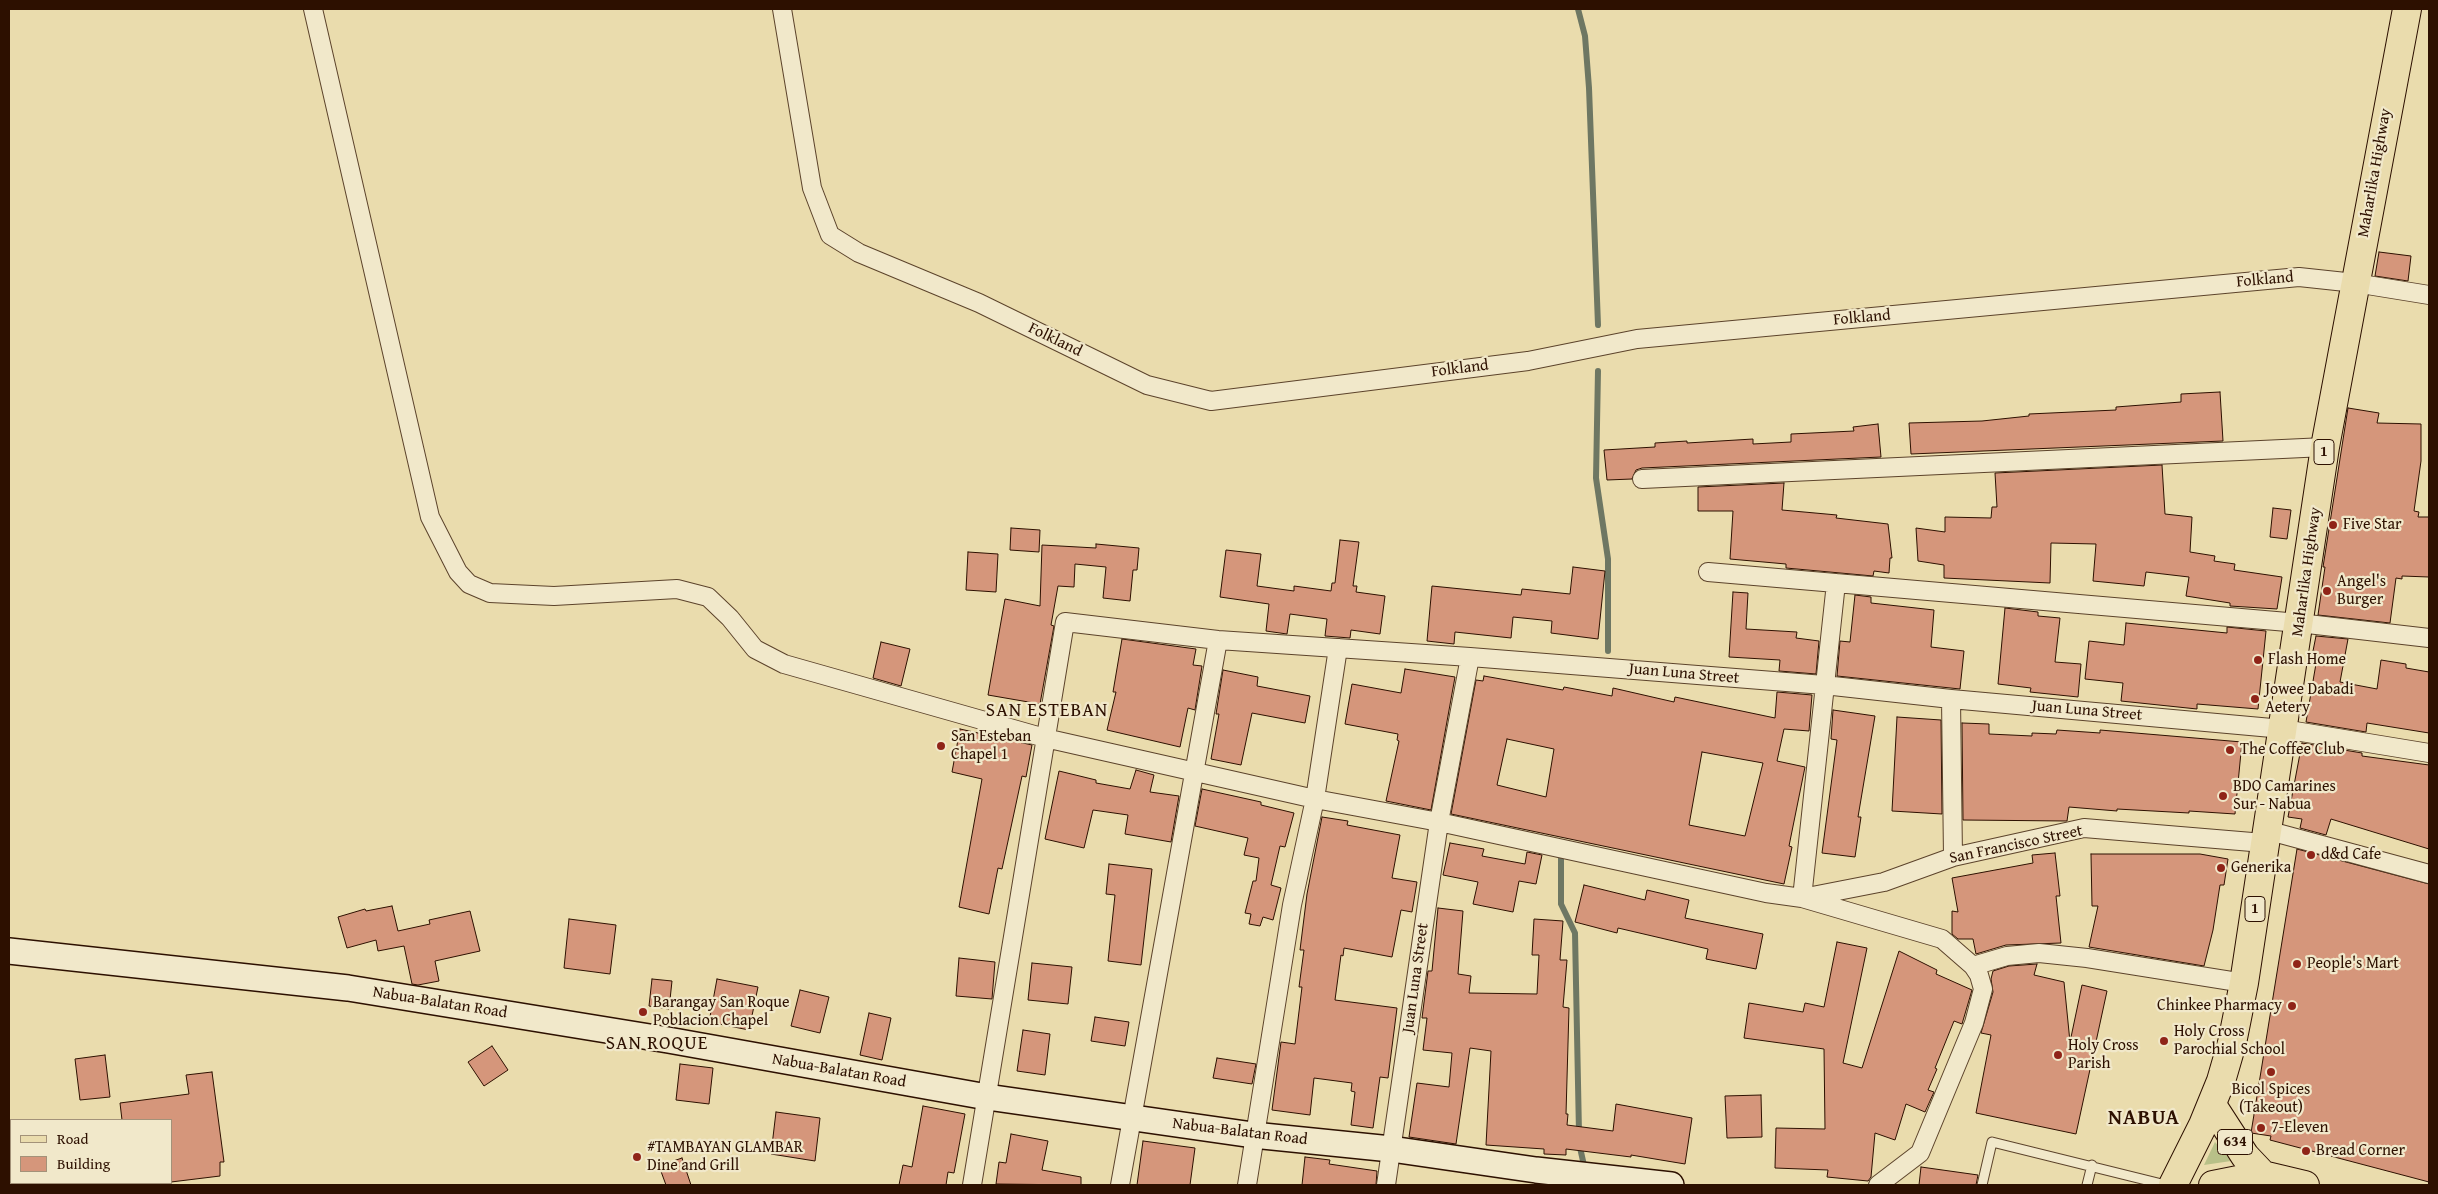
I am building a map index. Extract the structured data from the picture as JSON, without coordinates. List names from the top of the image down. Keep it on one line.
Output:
{"streets":{"main road":["Maharlika Highway","1","Nabua-Balatan Road","634"],"street":["Folkland","Juan Luna Street","San Francisco Street"]},"crossings":[["Maharlika Highway","Folkland"],["Maharlika Highway","Juan Luna Street"],["Maharlika Highway","San Francisco Street"],["Maharlika Highway","634"],["Juan Luna Street","Nabua-Balatan Road"]],"districts":["SAN ESTEBAN","SAN ROQUE","NABUA"],"places":["Five Star","Angel's Burger","Flash Home","Jowee Dabadi Aetery","San Esteban Chapel 1","The Coffee Club","BDO Camarines Sur - Nabua","d&d Cafe","Generika","People's Mart","Chinkee Pharmacy","Barangay San Roque Poblacion Chapel","Holy Cross Parochial School","Holy Cross Parish","Bicol Spices (Takeout)","7-Eleven","Bread Corner","#TAMBAYAN GLAMBAR Dine and Grill"],"legend":["Road","Building"]}
